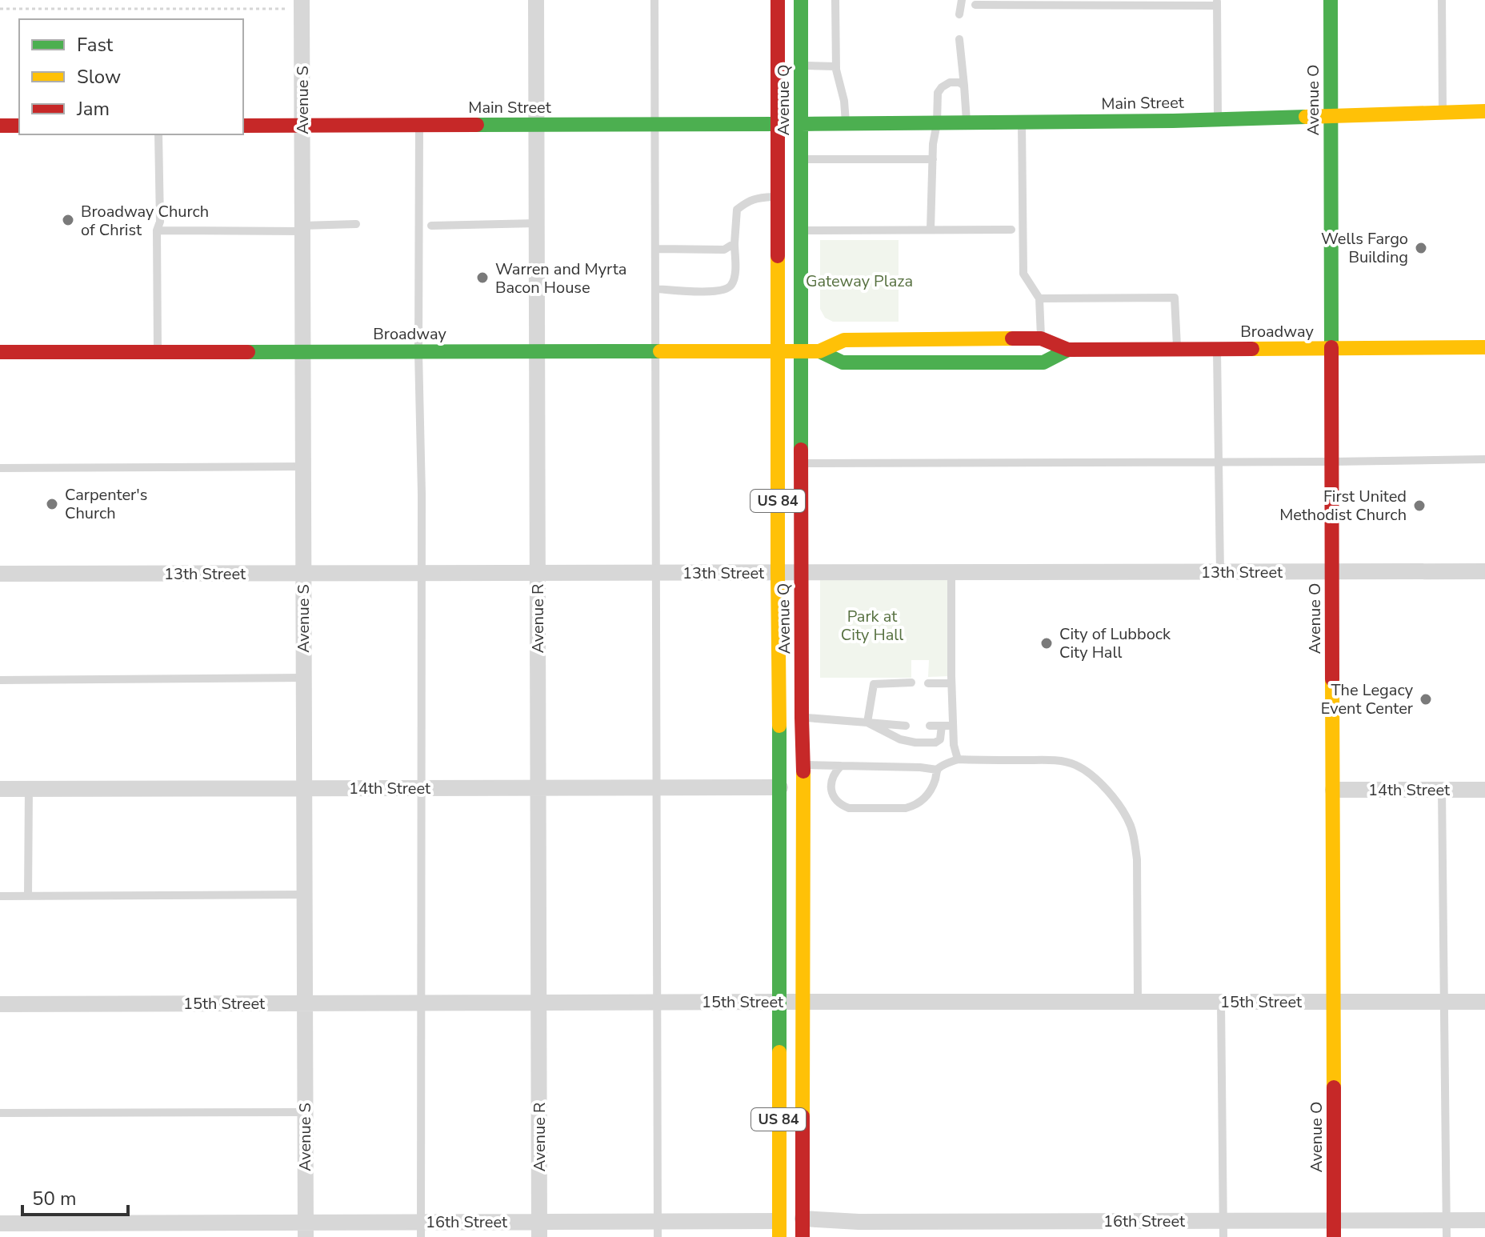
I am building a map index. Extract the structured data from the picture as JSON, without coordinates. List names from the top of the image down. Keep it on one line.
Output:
{"streets":{"main road":["Avenue Q","Avenue O","Main Street","Broadway","US 84"],"street":["Avenue S","13th Street","Avenue R","14th Street","15th Street","16th Street"]},"crossings":[["Avenue S","Main Street"],["Avenue S","Broadway"],["Avenue S","13th Street"],["Avenue S","14th Street"],["Avenue S","15th Street"],["Avenue S","16th Street"],["Avenue Q","Main Street"],["Avenue Q","Broadway"],["Avenue Q","13th Street"],["Avenue Q","14th Street"],["Avenue Q","15th Street"],["Avenue Q","16th Street"],["Avenue O","Main Street"],["Avenue O","Broadway"],["Avenue O","13th Street"],["Avenue O","14th Street"],["Avenue O","15th Street"],["Avenue O","16th Street"],["Main Street","Avenue R"],["Broadway","Avenue R"],["13th Street","Avenue R"],["Avenue R","14th Street"],["Avenue R","15th Street"],["Avenue R","16th Street"]],"parks":["Gateway Plaza","Park at City Hall"],"places":["Broadway Church of Christ","Wells Fargo Building","Warren and Myrta Bacon House","Carpenter's Church","First United Methodist Church","City of Lubbock City Hall","The Legacy Event Center"],"legend":["Fast","Slow","Jam"],"scale_bar":"50 m"}
